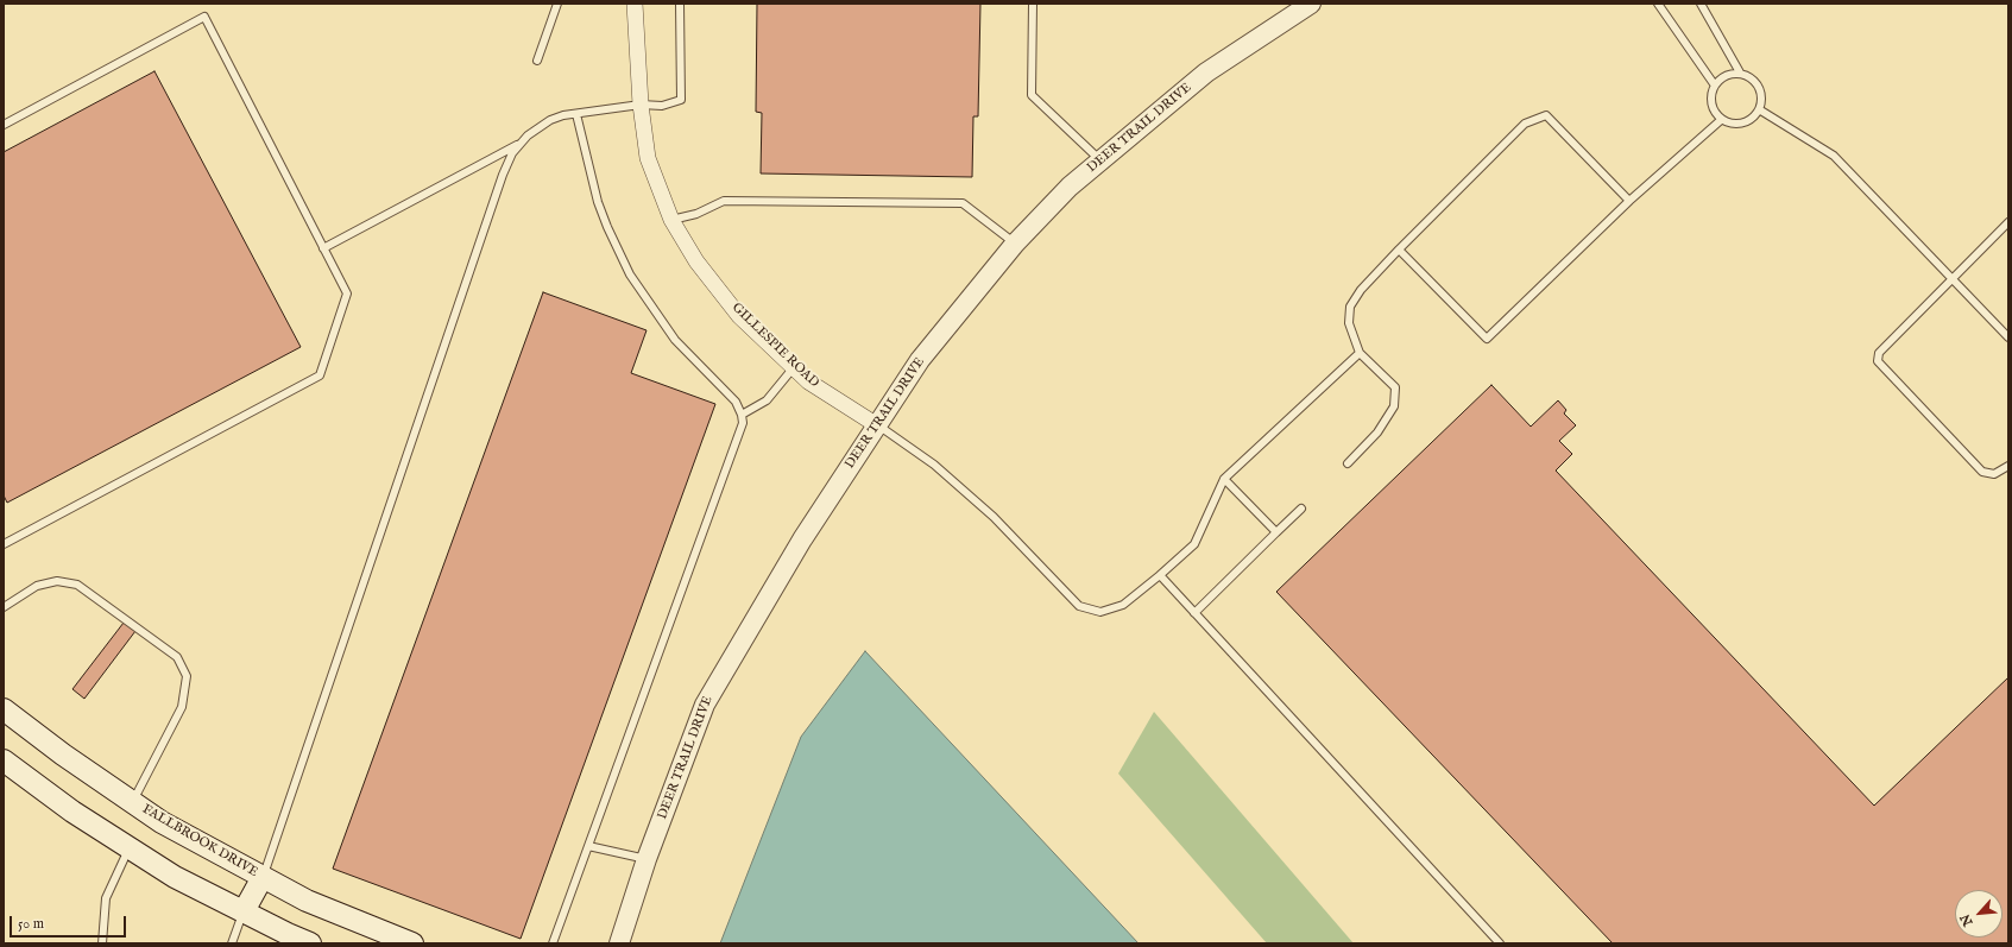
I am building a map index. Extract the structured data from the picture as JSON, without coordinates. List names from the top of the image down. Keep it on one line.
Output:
{"streets":{"main road":["FALLBROOK DRIVE"],"street":["DEER TRAIL DRIVE","GILLESPIE ROAD"]},"crossings":[["DEER TRAIL DRIVE","GILLESPIE ROAD"]],"scale_bar":"50 m","north":"bottom left"}
